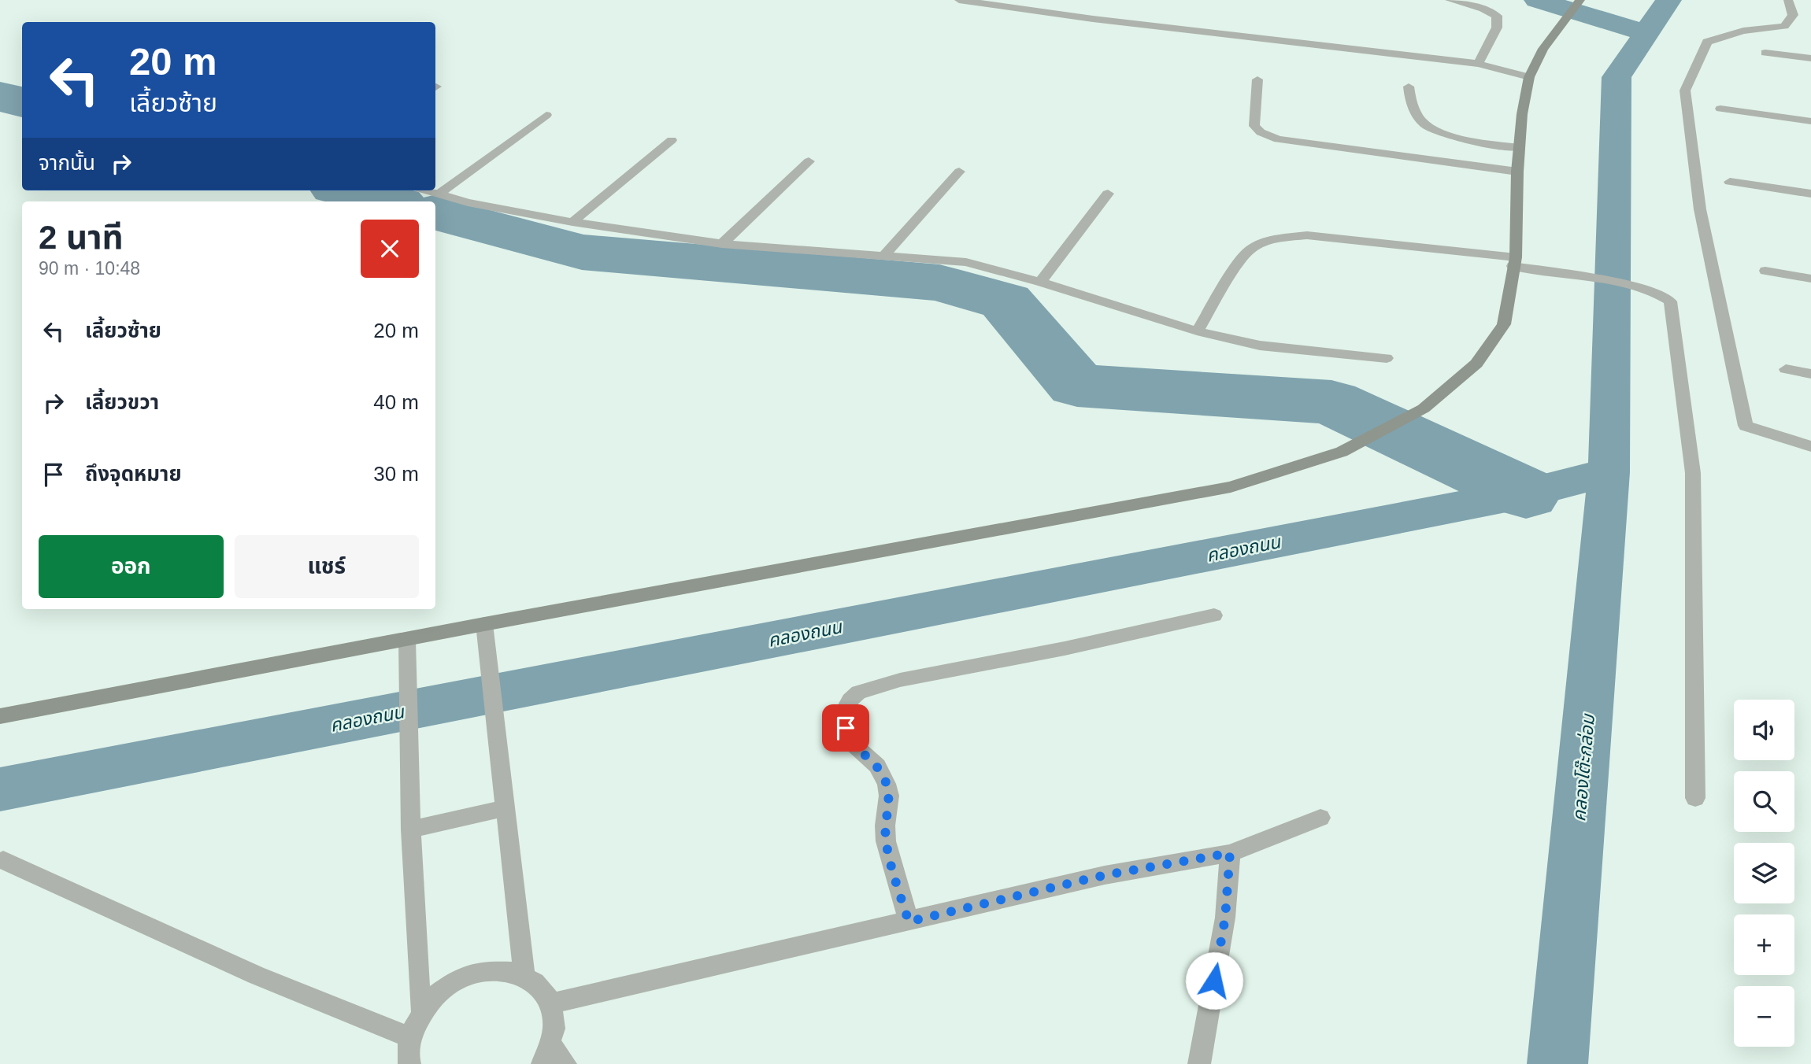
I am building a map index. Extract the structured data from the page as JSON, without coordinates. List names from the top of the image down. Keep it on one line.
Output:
{"water":["คลองถนน","คลองโต๊ะกล่อม"],"page":{"turn":["20 m","เลี้ยวซ้าย"],"then":"จากนั้น","heading":["2 นาที","90 m · 10:48"],"list":[{"name":"เลี้ยวซ้าย","value":"20 m"},{"name":"เลี้ยวขวา","value":"40 m"},{"name":"ถึงจุดหมาย","value":"30 m"}],"buttons":["ออก","แชร์"],"map_buttons":["+","−"]}}
